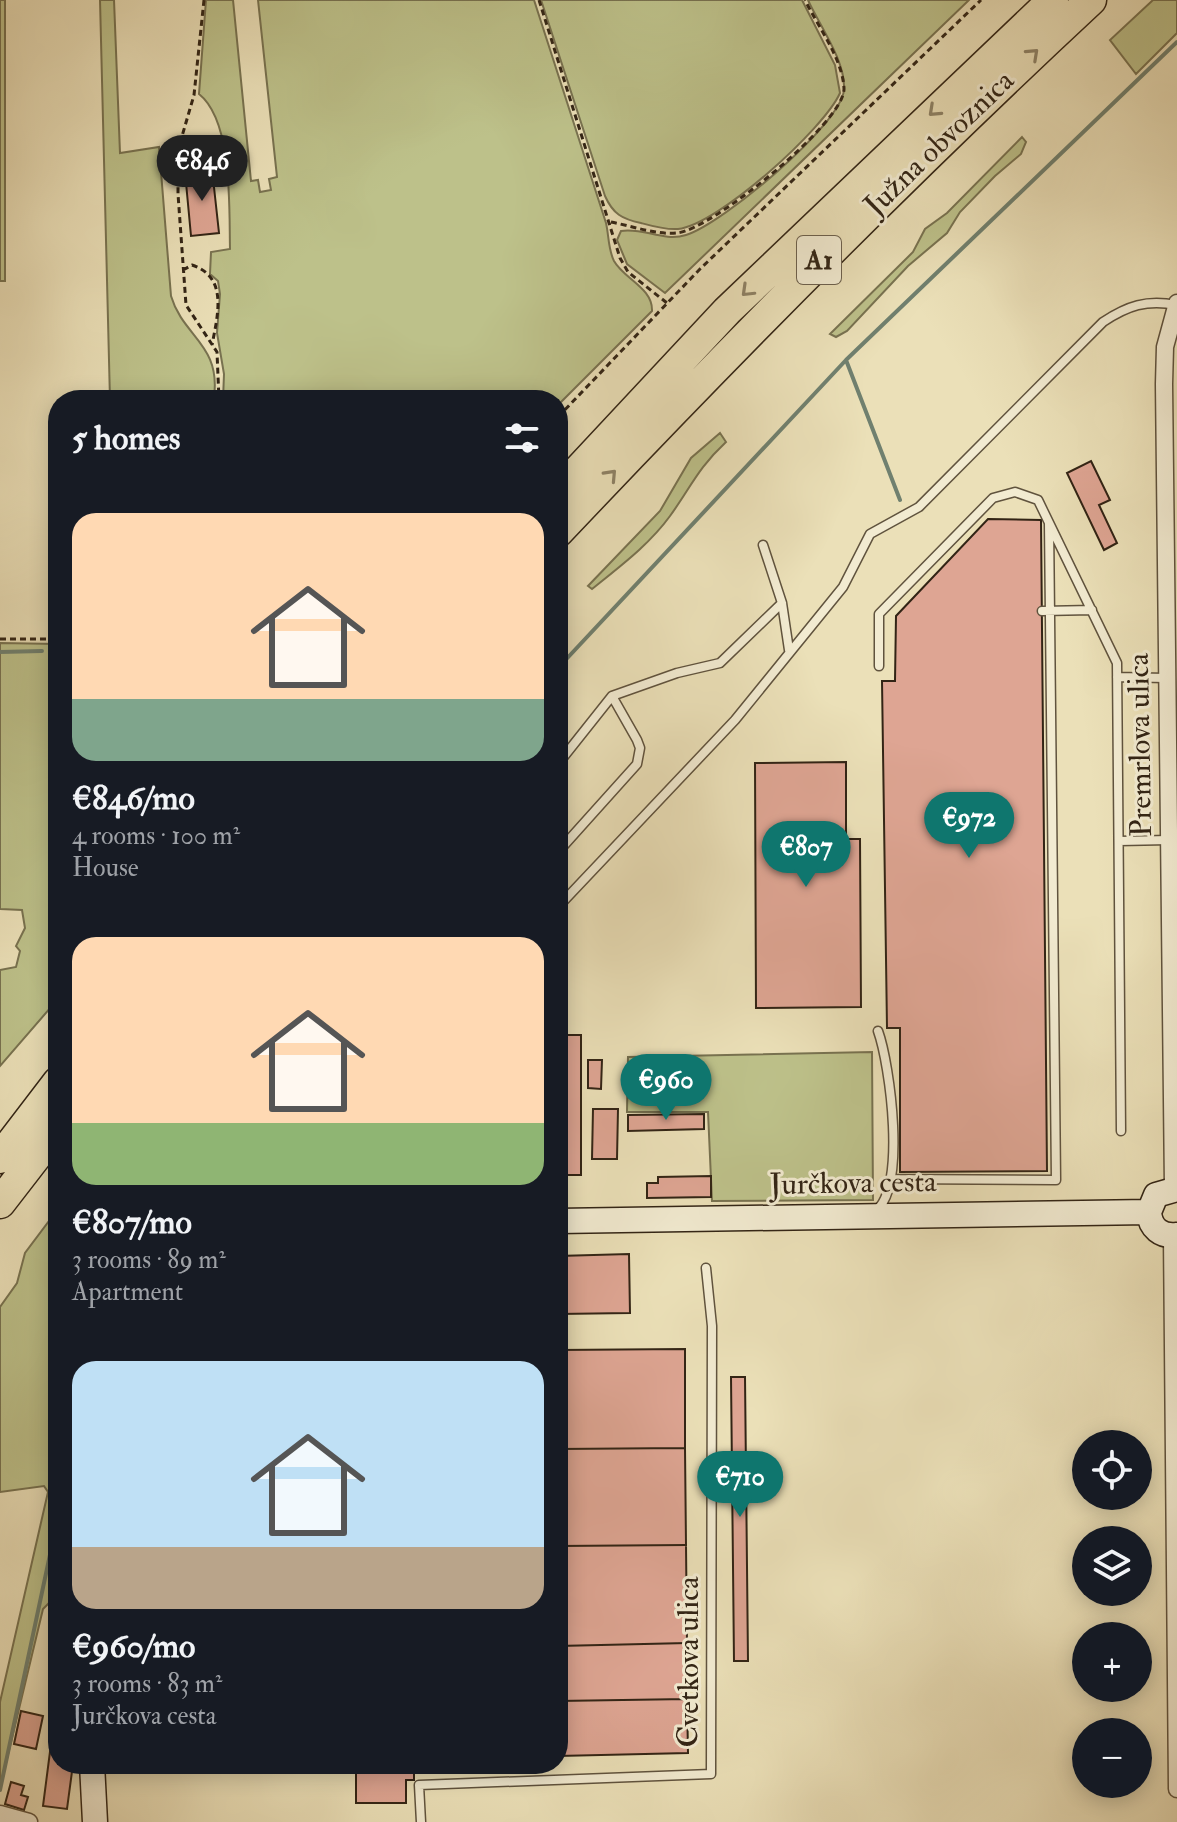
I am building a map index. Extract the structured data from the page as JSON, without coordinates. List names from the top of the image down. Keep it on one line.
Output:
{"streets":{"highway":["Južna obvoznica","A1"],"street":["Premrlova ulica","Jurčkova cesta"],"lane":["Cvetkova ulica"]},"page":{"price":["€846","€972","€807","€960","€710"],"heading":"5 homes","list":[{"name":"€846/mo","note":"4 rooms · 100 m² · House"},{"name":"€807/mo","note":"3 rooms · 89 m² · Apartment"},{"name":"€960/mo","note":"3 rooms · 83 m² · Jurčkova cesta"}],"map_buttons":["+","−"]}}
